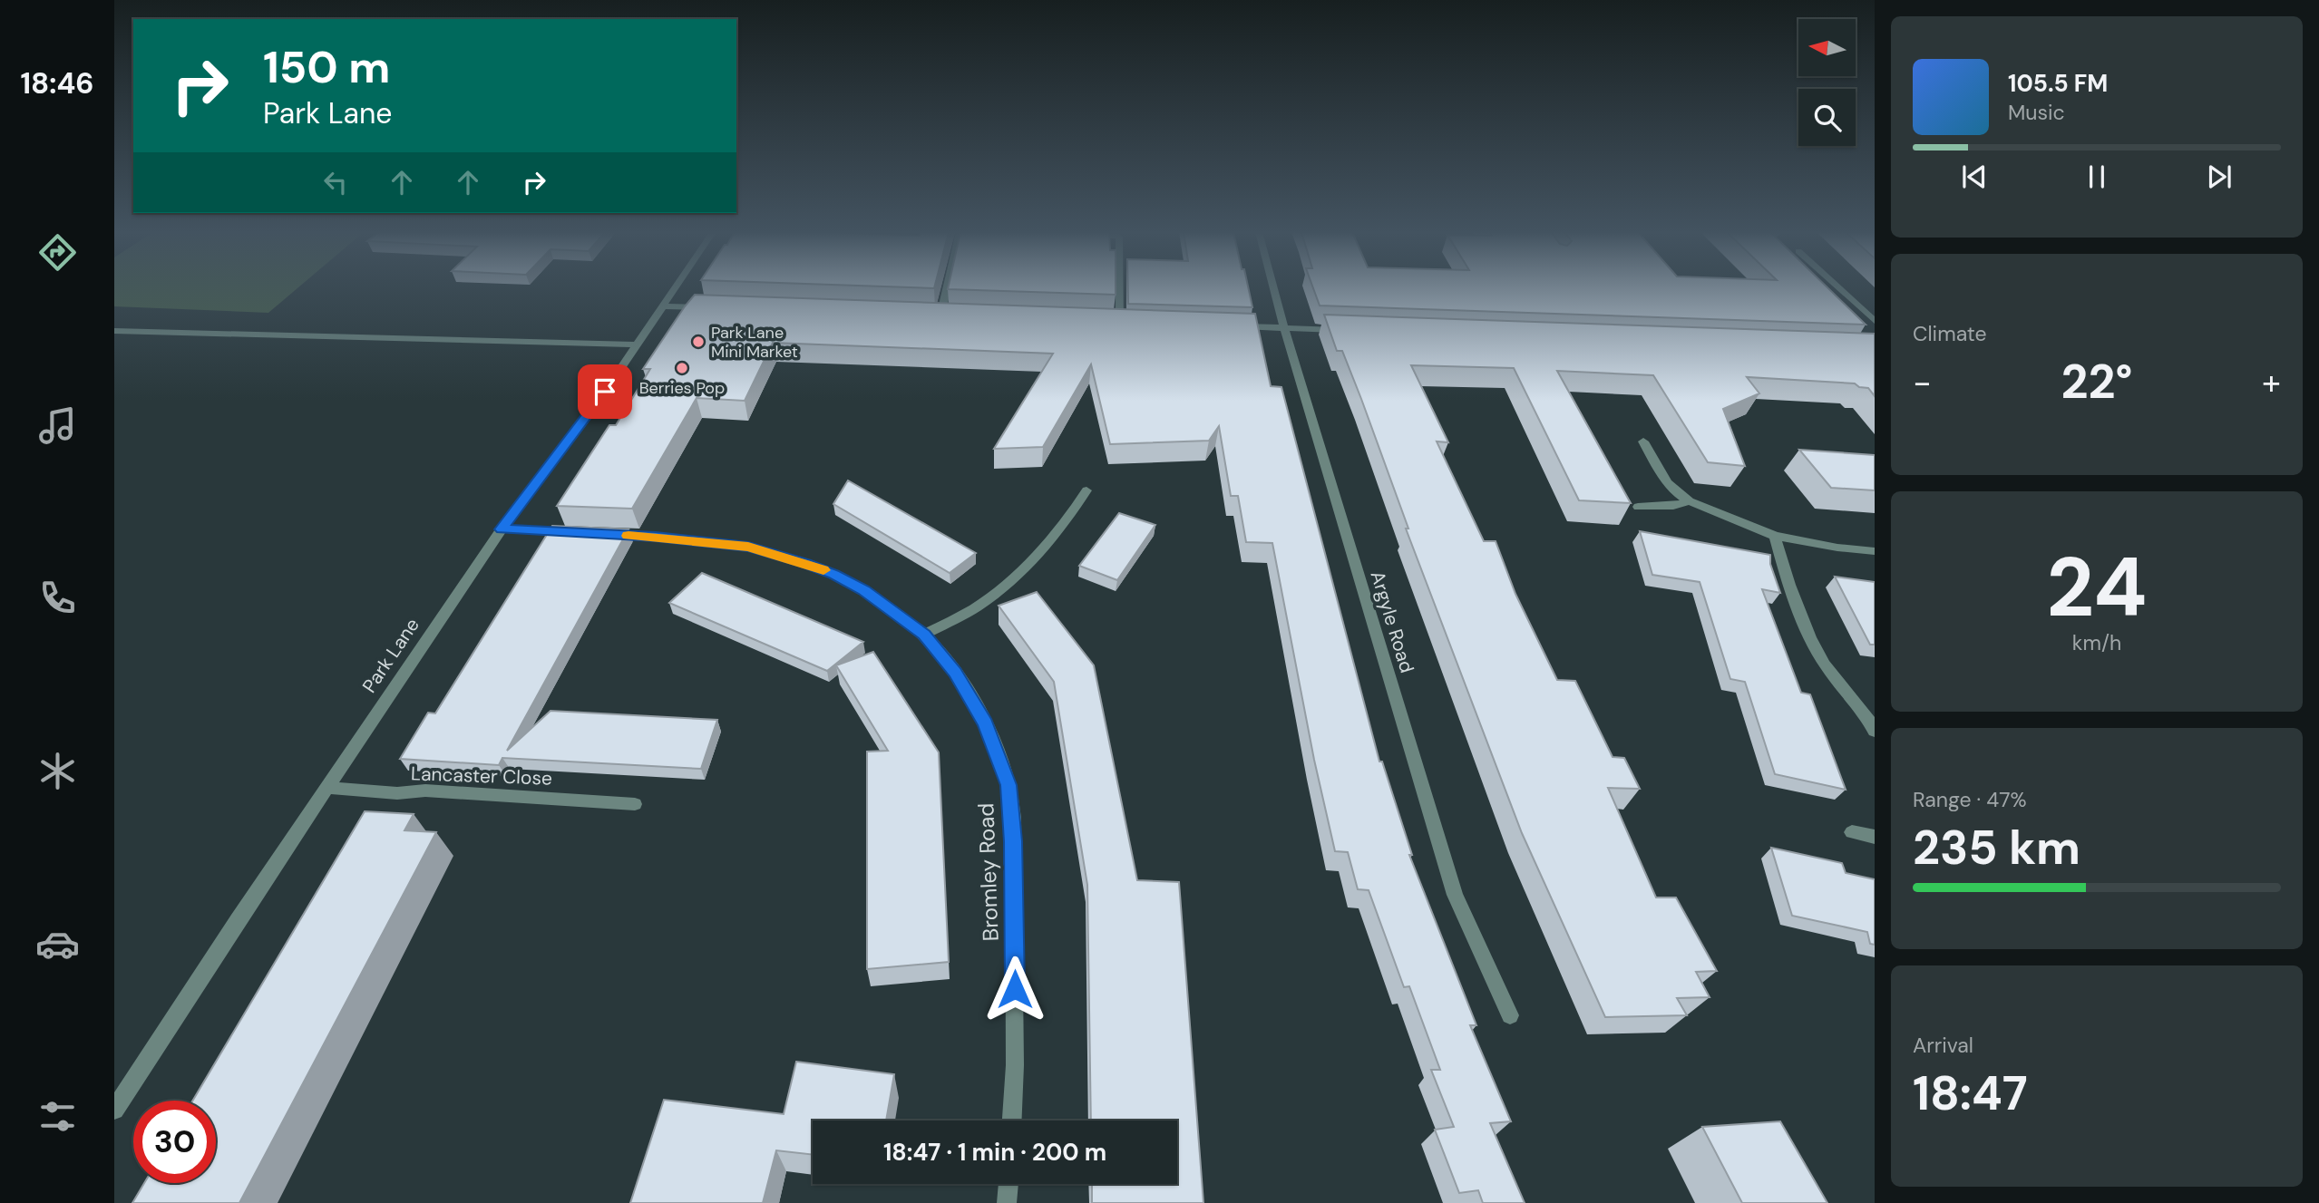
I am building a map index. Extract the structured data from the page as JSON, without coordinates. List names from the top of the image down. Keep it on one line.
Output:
{"streets":{"street":["Argyle Road","Park Lane","Lancaster Close","Bromley Road"]},"crossings":[["Park Lane","Lancaster Close"],["Park Lane","Bromley Road"]],"places":["Park Lane Mini Market","Berries Pop"],"north":"left","page":{"tabs":"18:46","turn":["150 m","Park Lane"],"song":["105.5 FM","Music"],"tile":["Climate",["24","km/h"],["Range · 47%","235 km"],["Arrival","18:47"]],"heat":["−","22°","+"],"limit":"30","trip":"18:47 · 1 min · 200 m"}}
